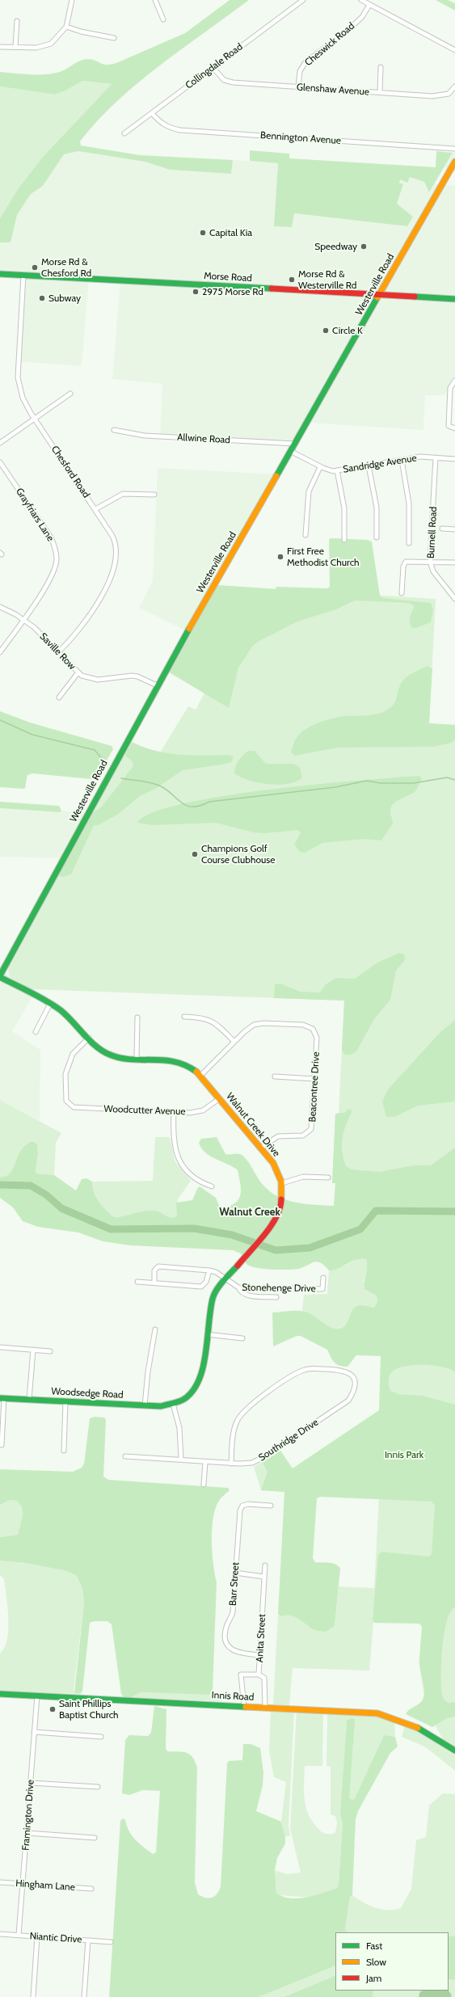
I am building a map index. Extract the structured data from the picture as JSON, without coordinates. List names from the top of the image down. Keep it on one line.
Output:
{"streets":{"main road":["Morse Road","Westerville Road","Walnut Creek Drive","Woodsedge Road","Innis Road"],"street":["Cheswick Road","Collingdale Road","Glenshaw Avenue","Bennington Avenue","Allwine Road","Sandridge Avenue","Chesford Road","Grayfriars Lane","Burnell Road","Saville Row","Beacontree Drive","Woodcutter Avenue","Stonehenge Drive","Southridge Drive","Barr Street","Anita Street","Framington Drive","Hingham Lane","Niantic Drive"]},"crossings":[["Cheswick Road","Glenshaw Avenue"],["Collingdale Road","Glenshaw Avenue"],["Collingdale Road","Bennington Avenue"],["Morse Road","Westerville Road"],["Morse Road","Chesford Road"],["Westerville Road","Allwine Road"],["Westerville Road","Sandridge Avenue"],["Westerville Road","Saville Row"],["Westerville Road","Walnut Creek Drive"],["Sandridge Avenue","Burnell Road"],["Chesford Road","Saville Row"],["Grayfriars Lane","Saville Row"],["Beacontree Drive","Walnut Creek Drive"],["Woodcutter Avenue","Walnut Creek Drive"],["Walnut Creek Drive","Stonehenge Drive"],["Walnut Creek Drive","Woodsedge Road"],["Barr Street","Anita Street"],["Anita Street","Innis Road"],["Innis Road","Framington Drive"],["Framington Drive","Hingham Lane"],["Framington Drive","Niantic Drive"]],"districts":["Walnut Creek"],"parks":["Innis Park"],"places":["Capital Kia","Speedway","Morse Rd & Chesford Rd","Morse Rd & Westerville Rd","2975 Morse Rd","Subway","Circle K","First Free Methodist Church","Champions Golf Course Clubhouse","Saint Phillips Baptist Church"],"legend":["Fast","Slow","Jam"]}
